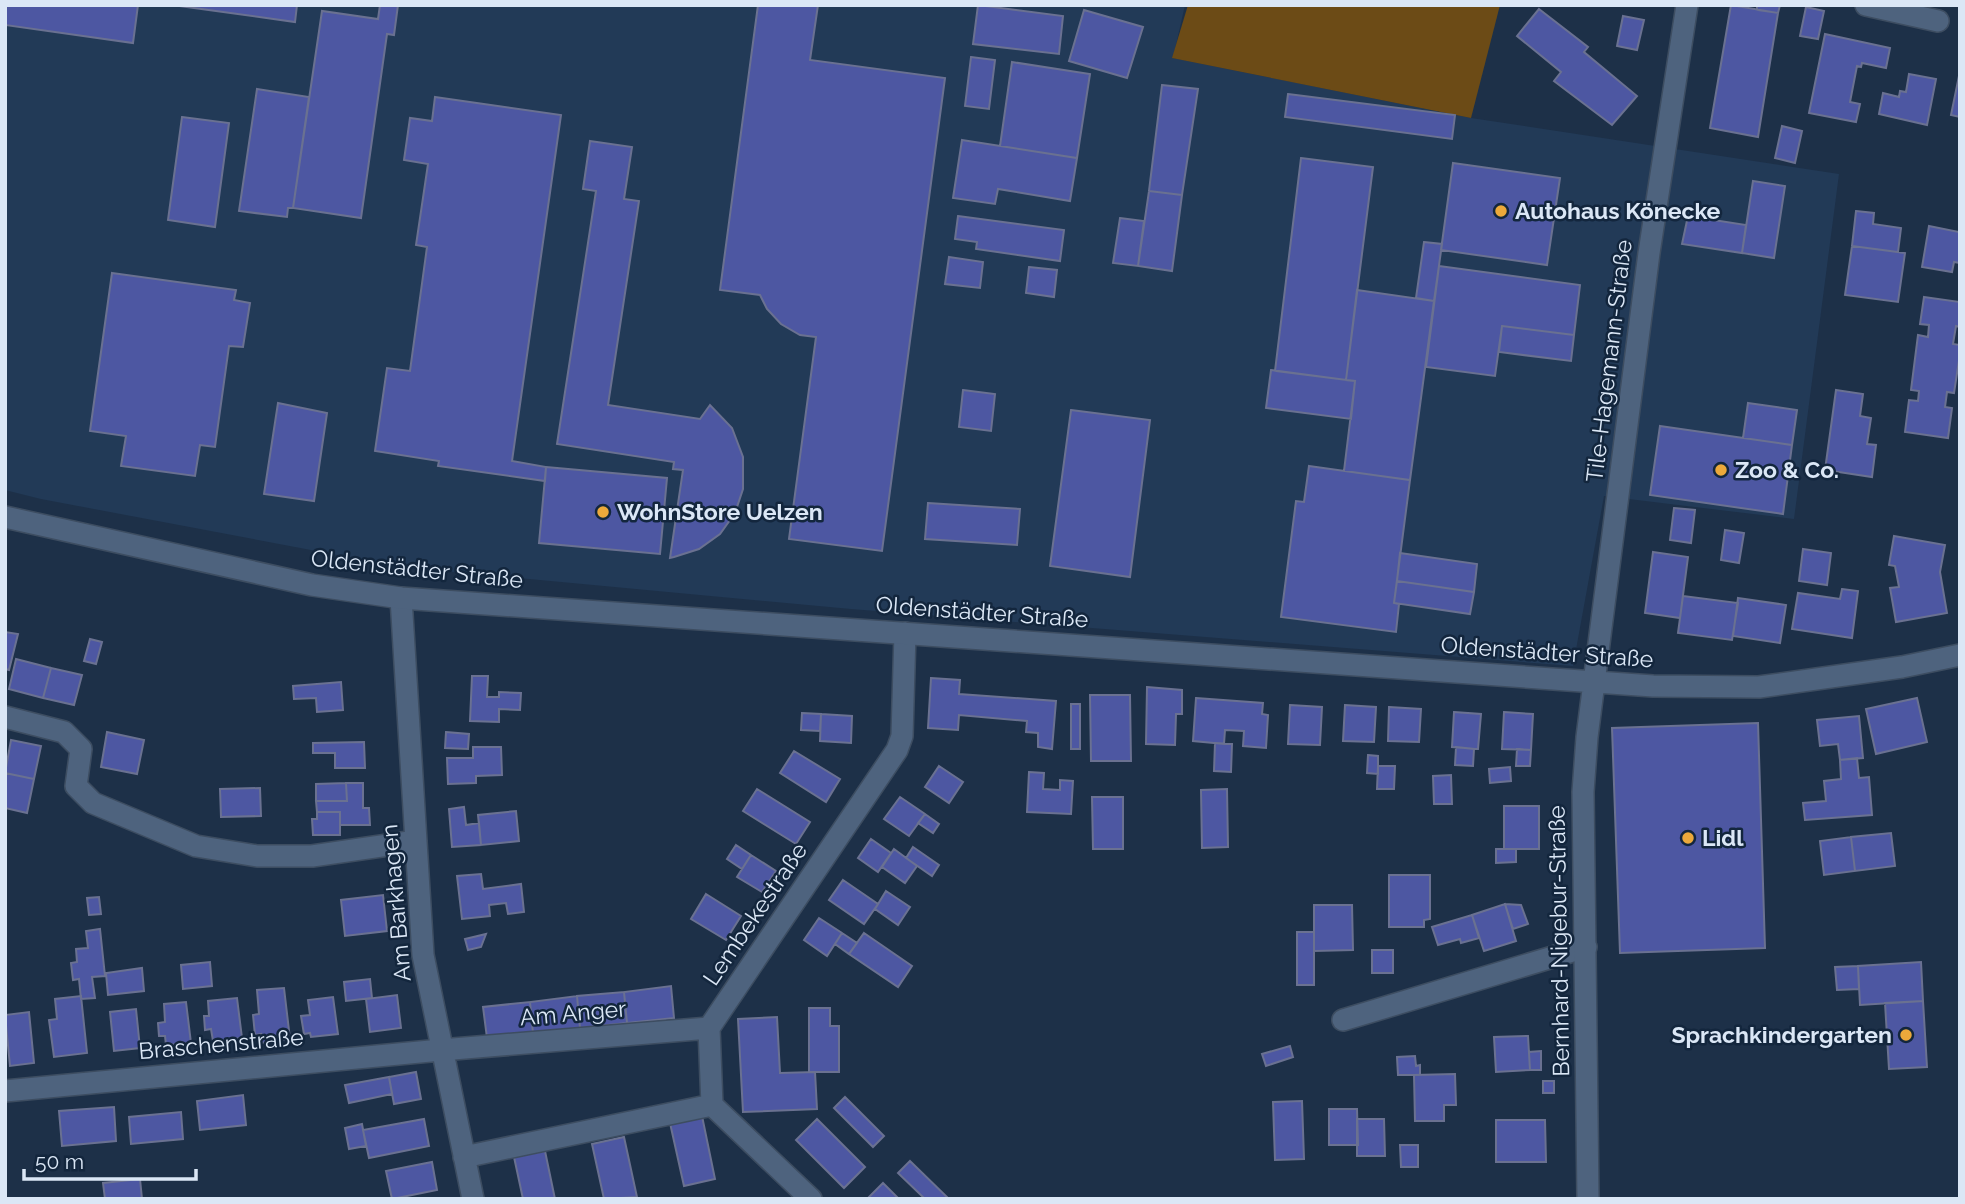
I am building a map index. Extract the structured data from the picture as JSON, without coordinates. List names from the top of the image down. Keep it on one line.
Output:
{"streets":{"street":["Tile-Hagemann-Straße","Oldenstädter Straße","Am Barkhagen","Lembekestraße","Bernhard-Nigebur-Straße","Am Anger","Braschenstraße"]},"crossings":[["Tile-Hagemann-Straße","Oldenstädter Straße"],["Tile-Hagemann-Straße","Bernhard-Nigebur-Straße"],["Oldenstädter Straße","Am Barkhagen"],["Oldenstädter Straße","Lembekestraße"],["Oldenstädter Straße","Bernhard-Nigebur-Straße"],["Am Barkhagen","Am Anger"],["Am Barkhagen","Braschenstraße"],["Lembekestraße","Am Anger"],["Am Anger","Braschenstraße"]],"places":["Autohaus Könecke","Zoo & Co.","WohnStore Uelzen","Lidl","Sprachkindergarten"],"scale_bar":"50 m"}
